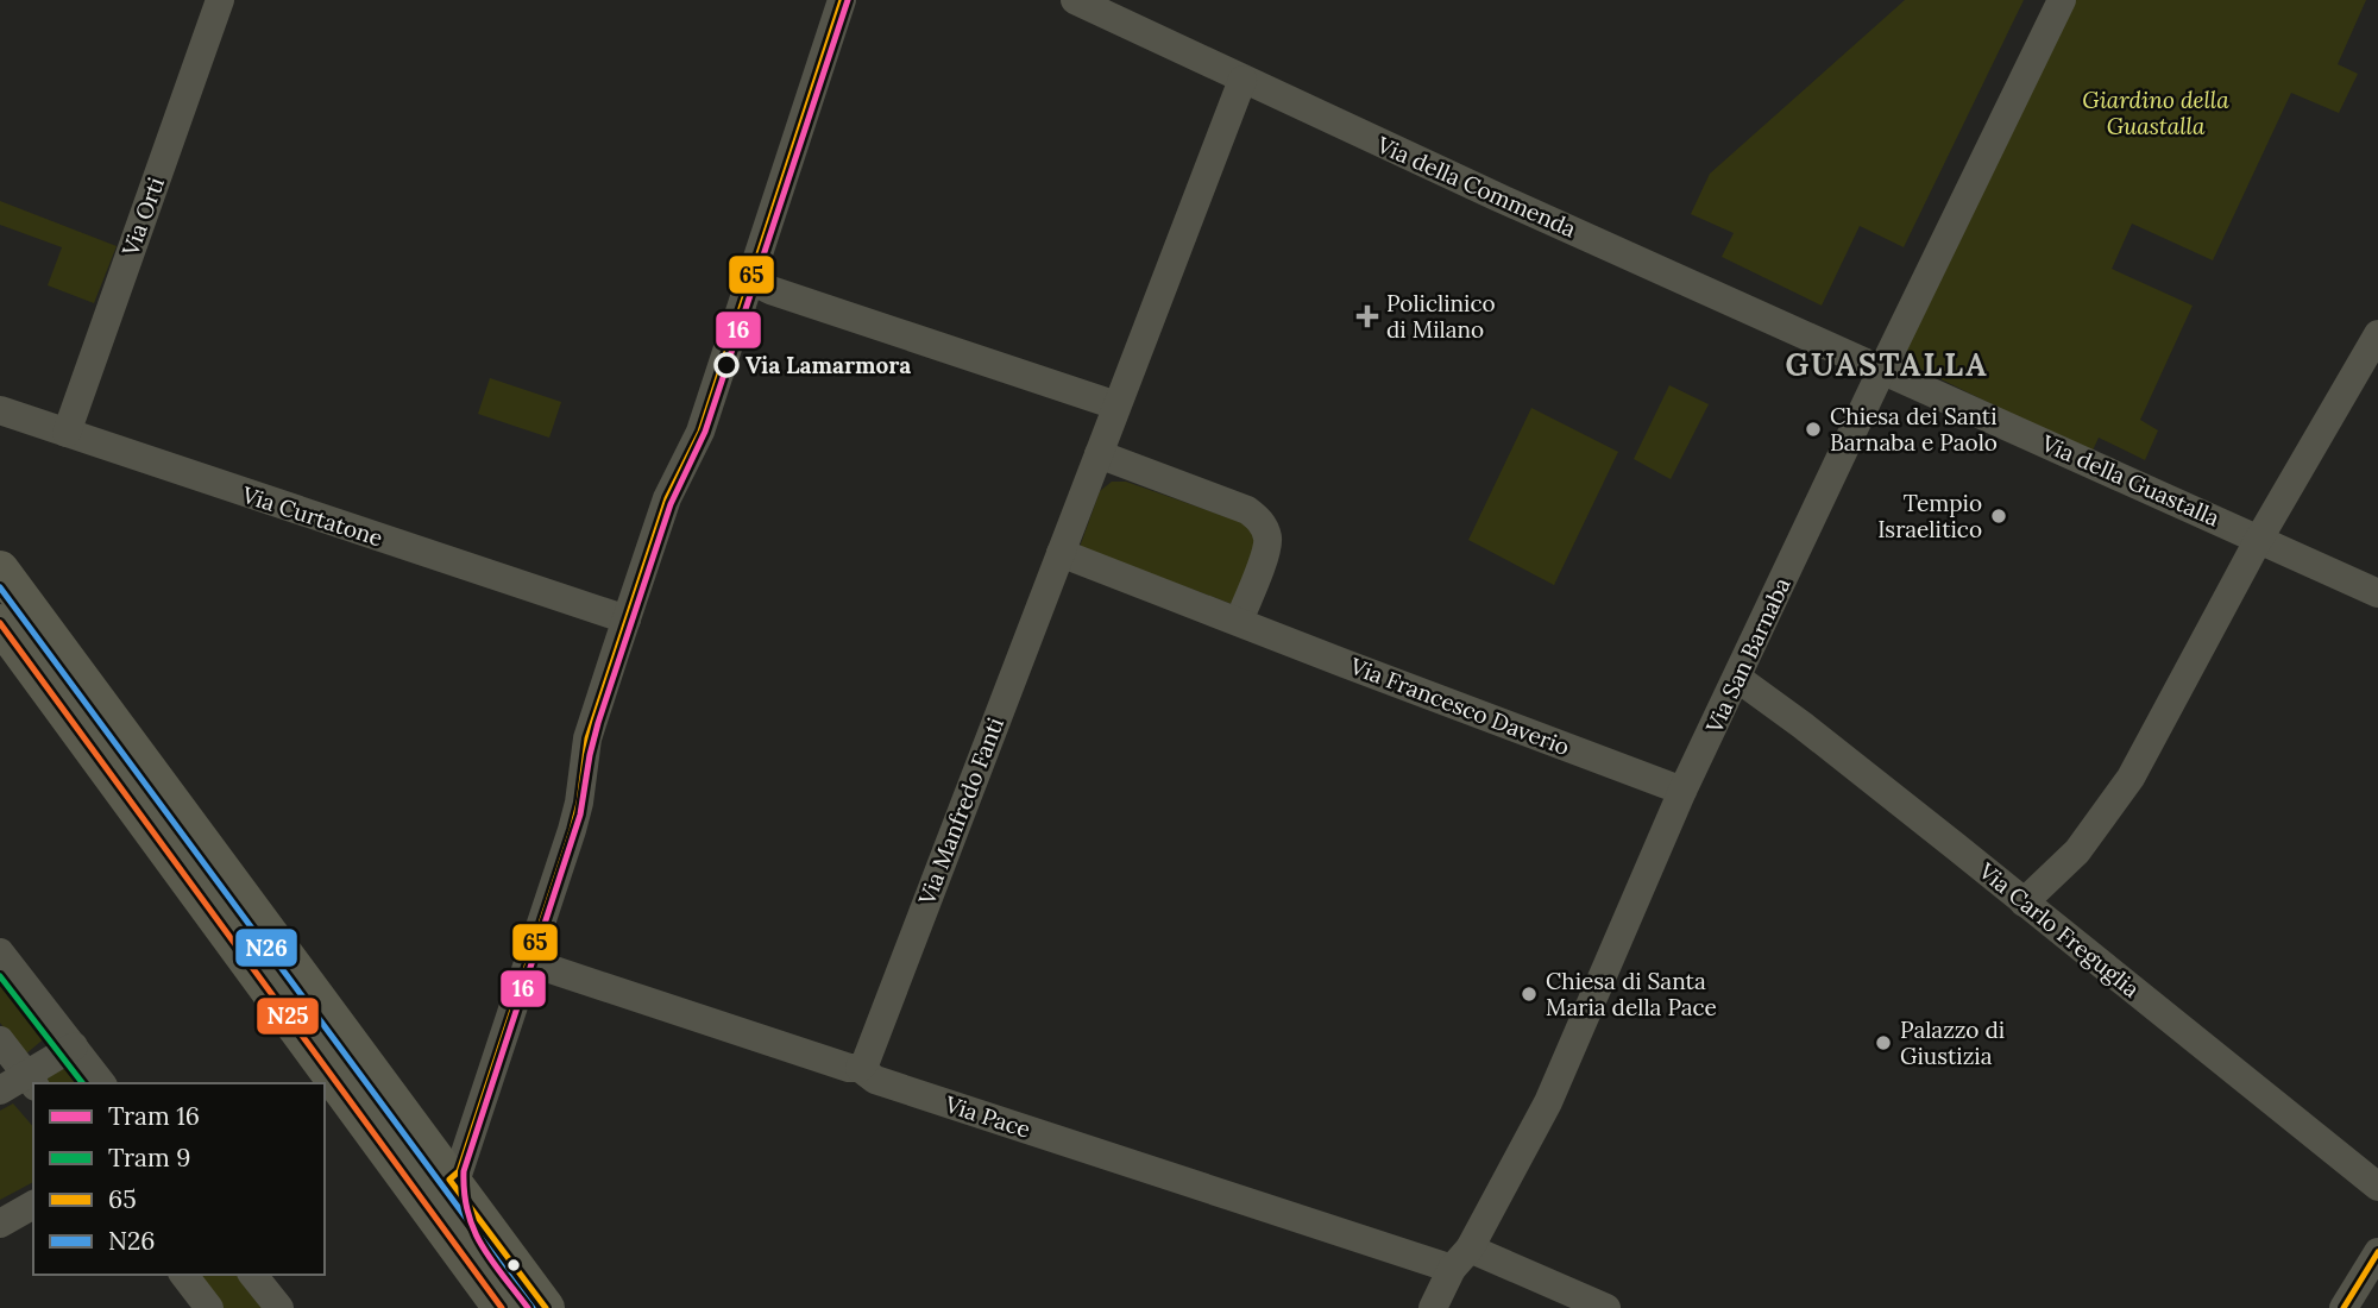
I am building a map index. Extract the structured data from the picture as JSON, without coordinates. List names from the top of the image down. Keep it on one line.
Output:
{"streets":{"street":["Via della Commenda","Via Orti","Via della Guastalla","Via Curtatone","Via San Barnaba","Via Francesco Daverio","Via Manfredo Fanti","Via Carlo Freguglia","Via Pace"]},"crossings":[["Via della Commenda","Via della Guastalla"],["Via della Commenda","Via San Barnaba"],["Via Orti","Via Curtatone"],["Via della Guastalla","Via San Barnaba"],["Via San Barnaba","Via Francesco Daverio"],["Via San Barnaba","Via Carlo Freguglia"],["Via San Barnaba","Via Pace"],["Via Francesco Daverio","Via Manfredo Fanti"],["Via Manfredo Fanti","Via Pace"]],"districts":["GUASTALLA"],"parks":["Giardino della Guastalla"],"places":{"health":["Policlinico di Milano"],"other":["Via Lamarmora","Chiesa dei Santi Barnaba e Paolo","Tempio Israelitico","Chiesa di Santa Maria della Pace","Palazzo di Giustizia"]},"lines":["tram line 16","transit line 65","transit line N26","transit line N25","tram line 9"],"legend":["Tram 16","Tram 9","65","N26"]}
